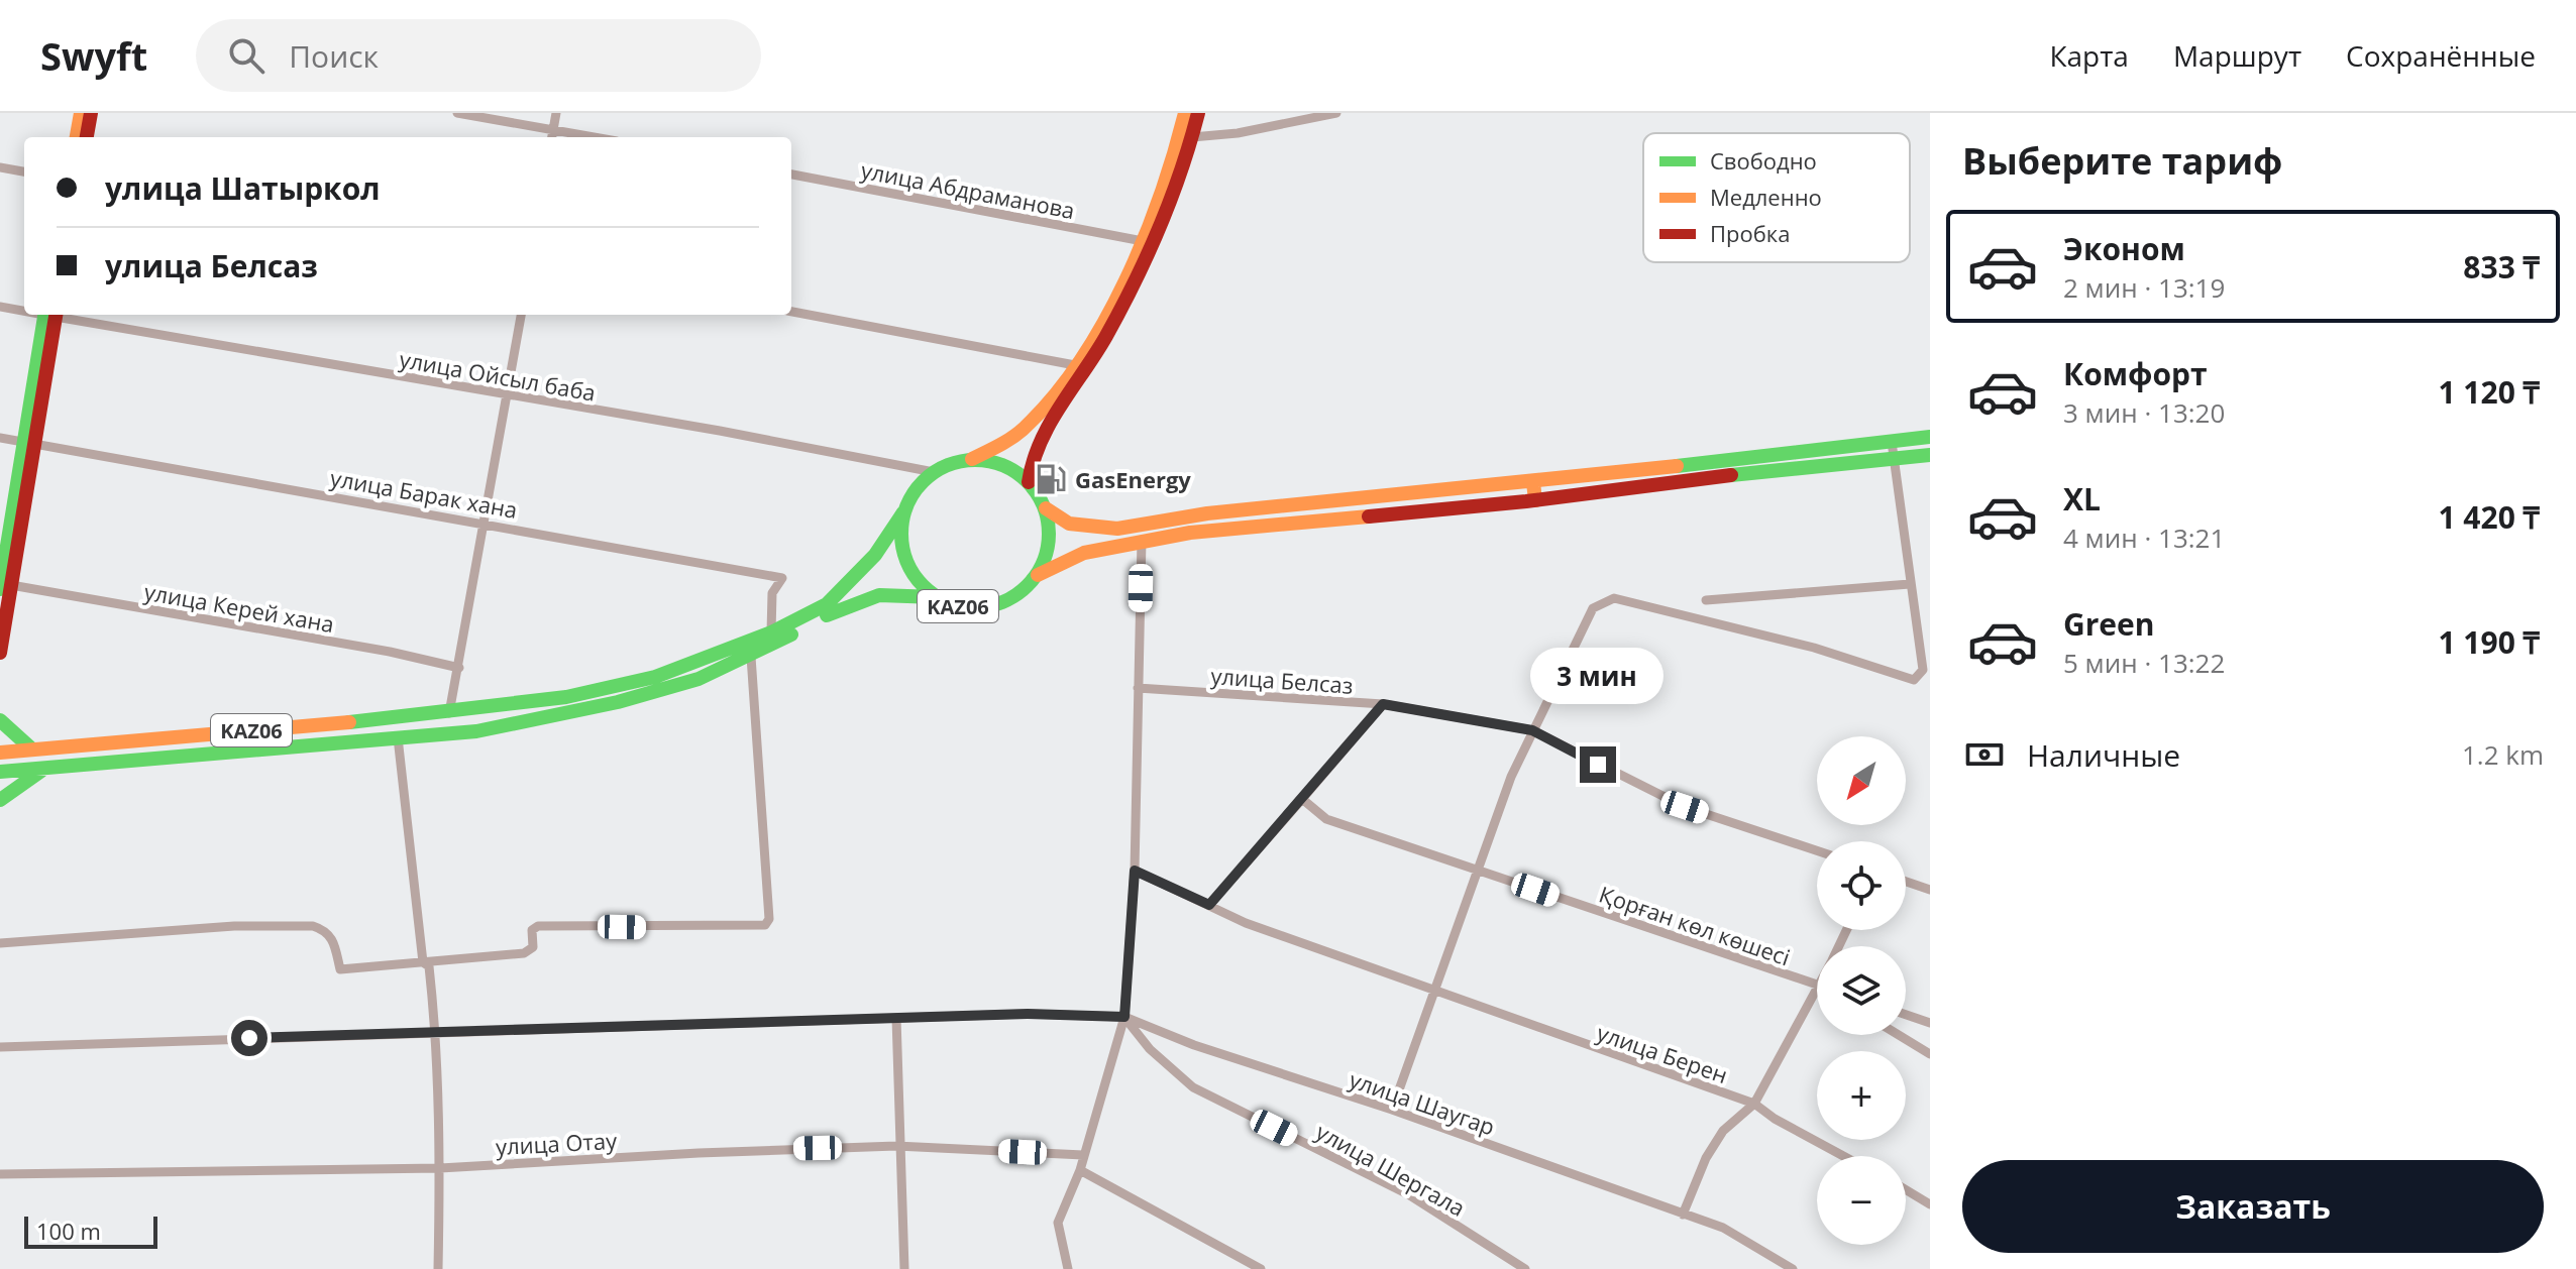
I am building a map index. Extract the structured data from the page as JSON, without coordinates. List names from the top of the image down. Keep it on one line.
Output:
{"streets":{"main road":["KАZ06"],"street":["улица Абдраманова","улица Ойсыл баба","улица Барак хана","улица Керей хана","улица Белсаз","Қорған көл көшесі","улица Берен","улица Шаугар","улица Отау","улица Шергала"]},"crossings":[["улица Ойсыл баба","KАZ06"],["улица Барак хана","KАZ06"],["улица Шаугар","улица Шергала"]],"places":{"fuel station":["GasEnergy"]},"legend":["Свободно","Медленно","Пробка"],"scale_bar":"100 m","north":"bottom left","page":{"header":"Swyft","search":"Поиск","nav":["Карта","Маршрут","Сохранённые"],"heading":"Выберите тариф","banner":["улица Шатыркол","улица Белсаз"],"list":[{"name":"Эконом","note":"2 мин · 13:19","value":"833 ₸"},{"name":"Комфорт","note":"3 мин · 13:20","value":"1 120 ₸"},{"name":"XL","note":"4 мин · 13:21","value":"1 420 ₸"},{"name":"Green","note":"5 мин · 13:22","value":"1 190 ₸"}],"bubble":"3 мин","pay":["Наличные","1.2 km"],"map_buttons":["+","−"],"buttons":"Заказать","scale":"100 m"}}
